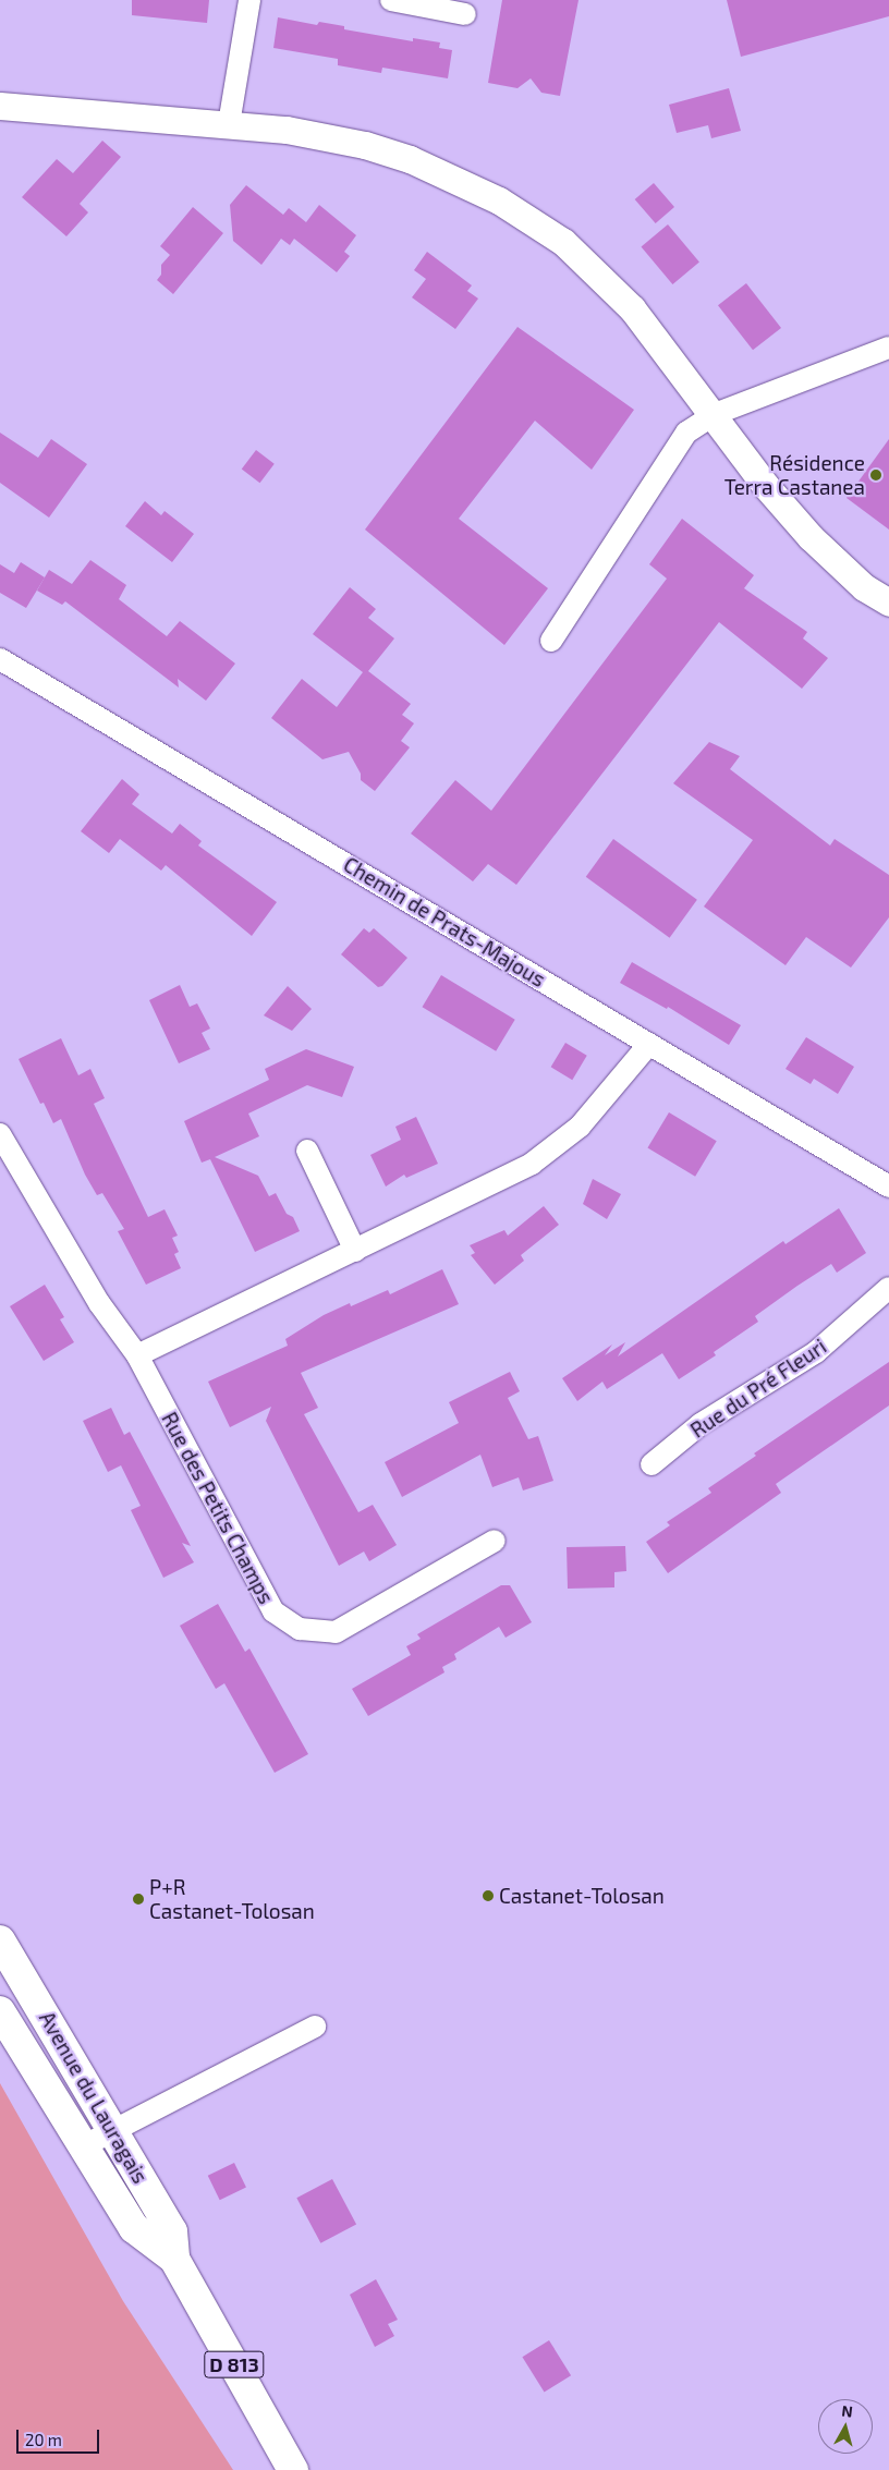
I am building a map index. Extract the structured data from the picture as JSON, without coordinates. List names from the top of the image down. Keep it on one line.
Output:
{"streets":{"main road":["Avenue du Lauragais","D 813"],"street":["Chemin de Prats-Majous","Rue du Pré Fleuri","Rue des Petits Champs"]},"places":["Résidence Terra Castanea","Castanet-Tolosan","P+R Castanet-Tolosan"],"scale_bar":"20 m","north":"top"}
